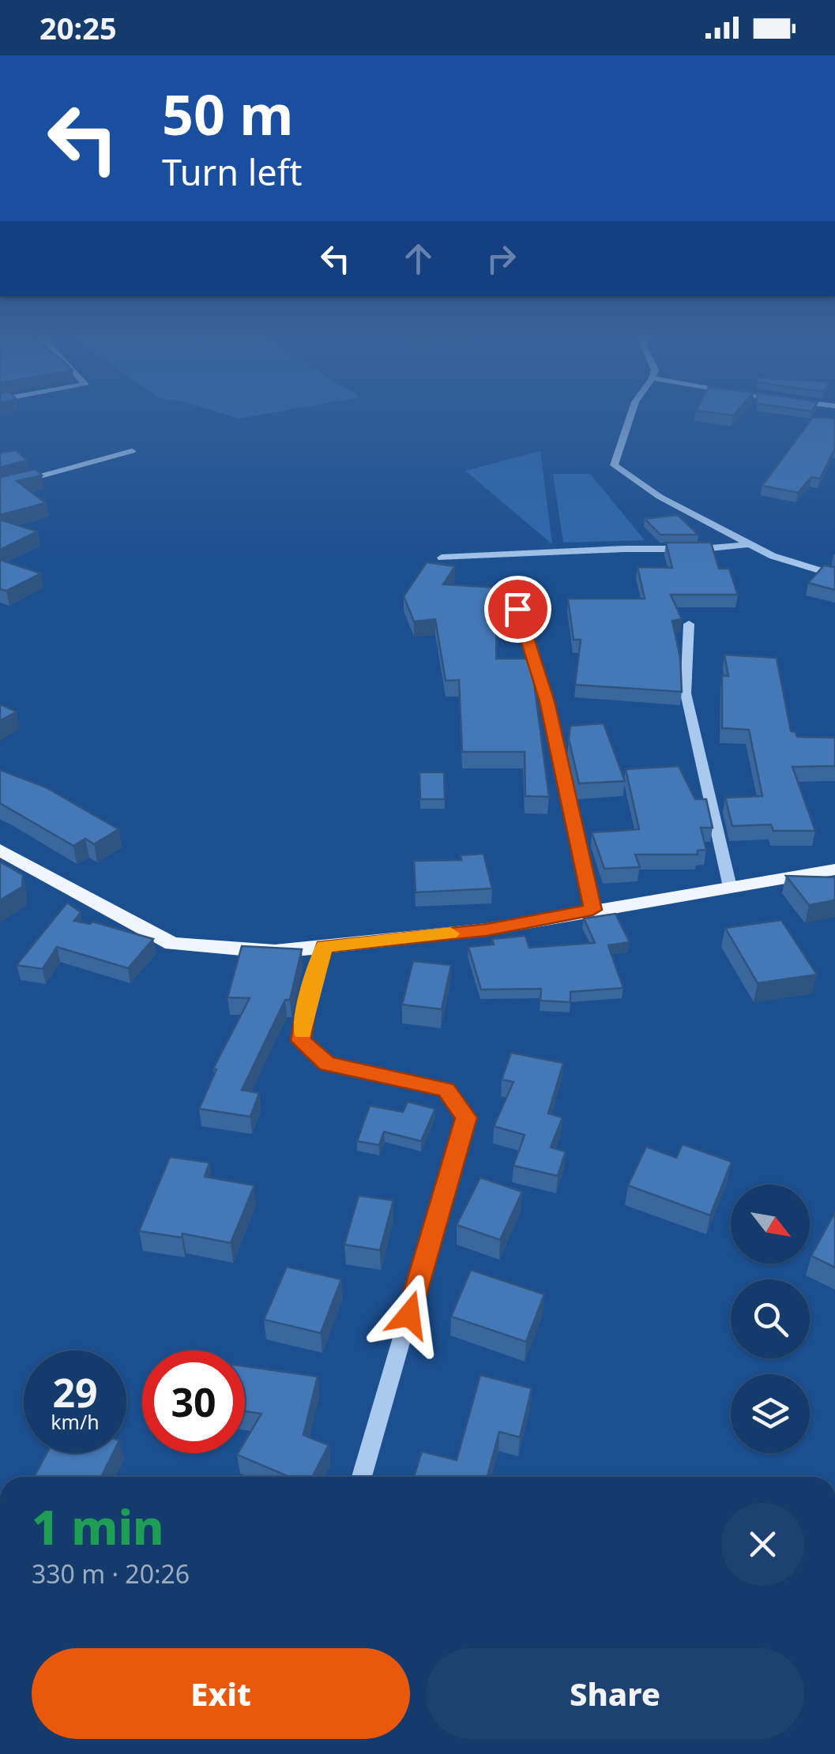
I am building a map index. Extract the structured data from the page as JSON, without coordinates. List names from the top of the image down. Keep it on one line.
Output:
{"north":"bottom right","page":{"status":"20:25","turn":["50 m","Turn left"],"speed":"29 km/h","limit":"30","heading":["1 min","330 m · 20:26"],"buttons":["Exit","Share"]}}
